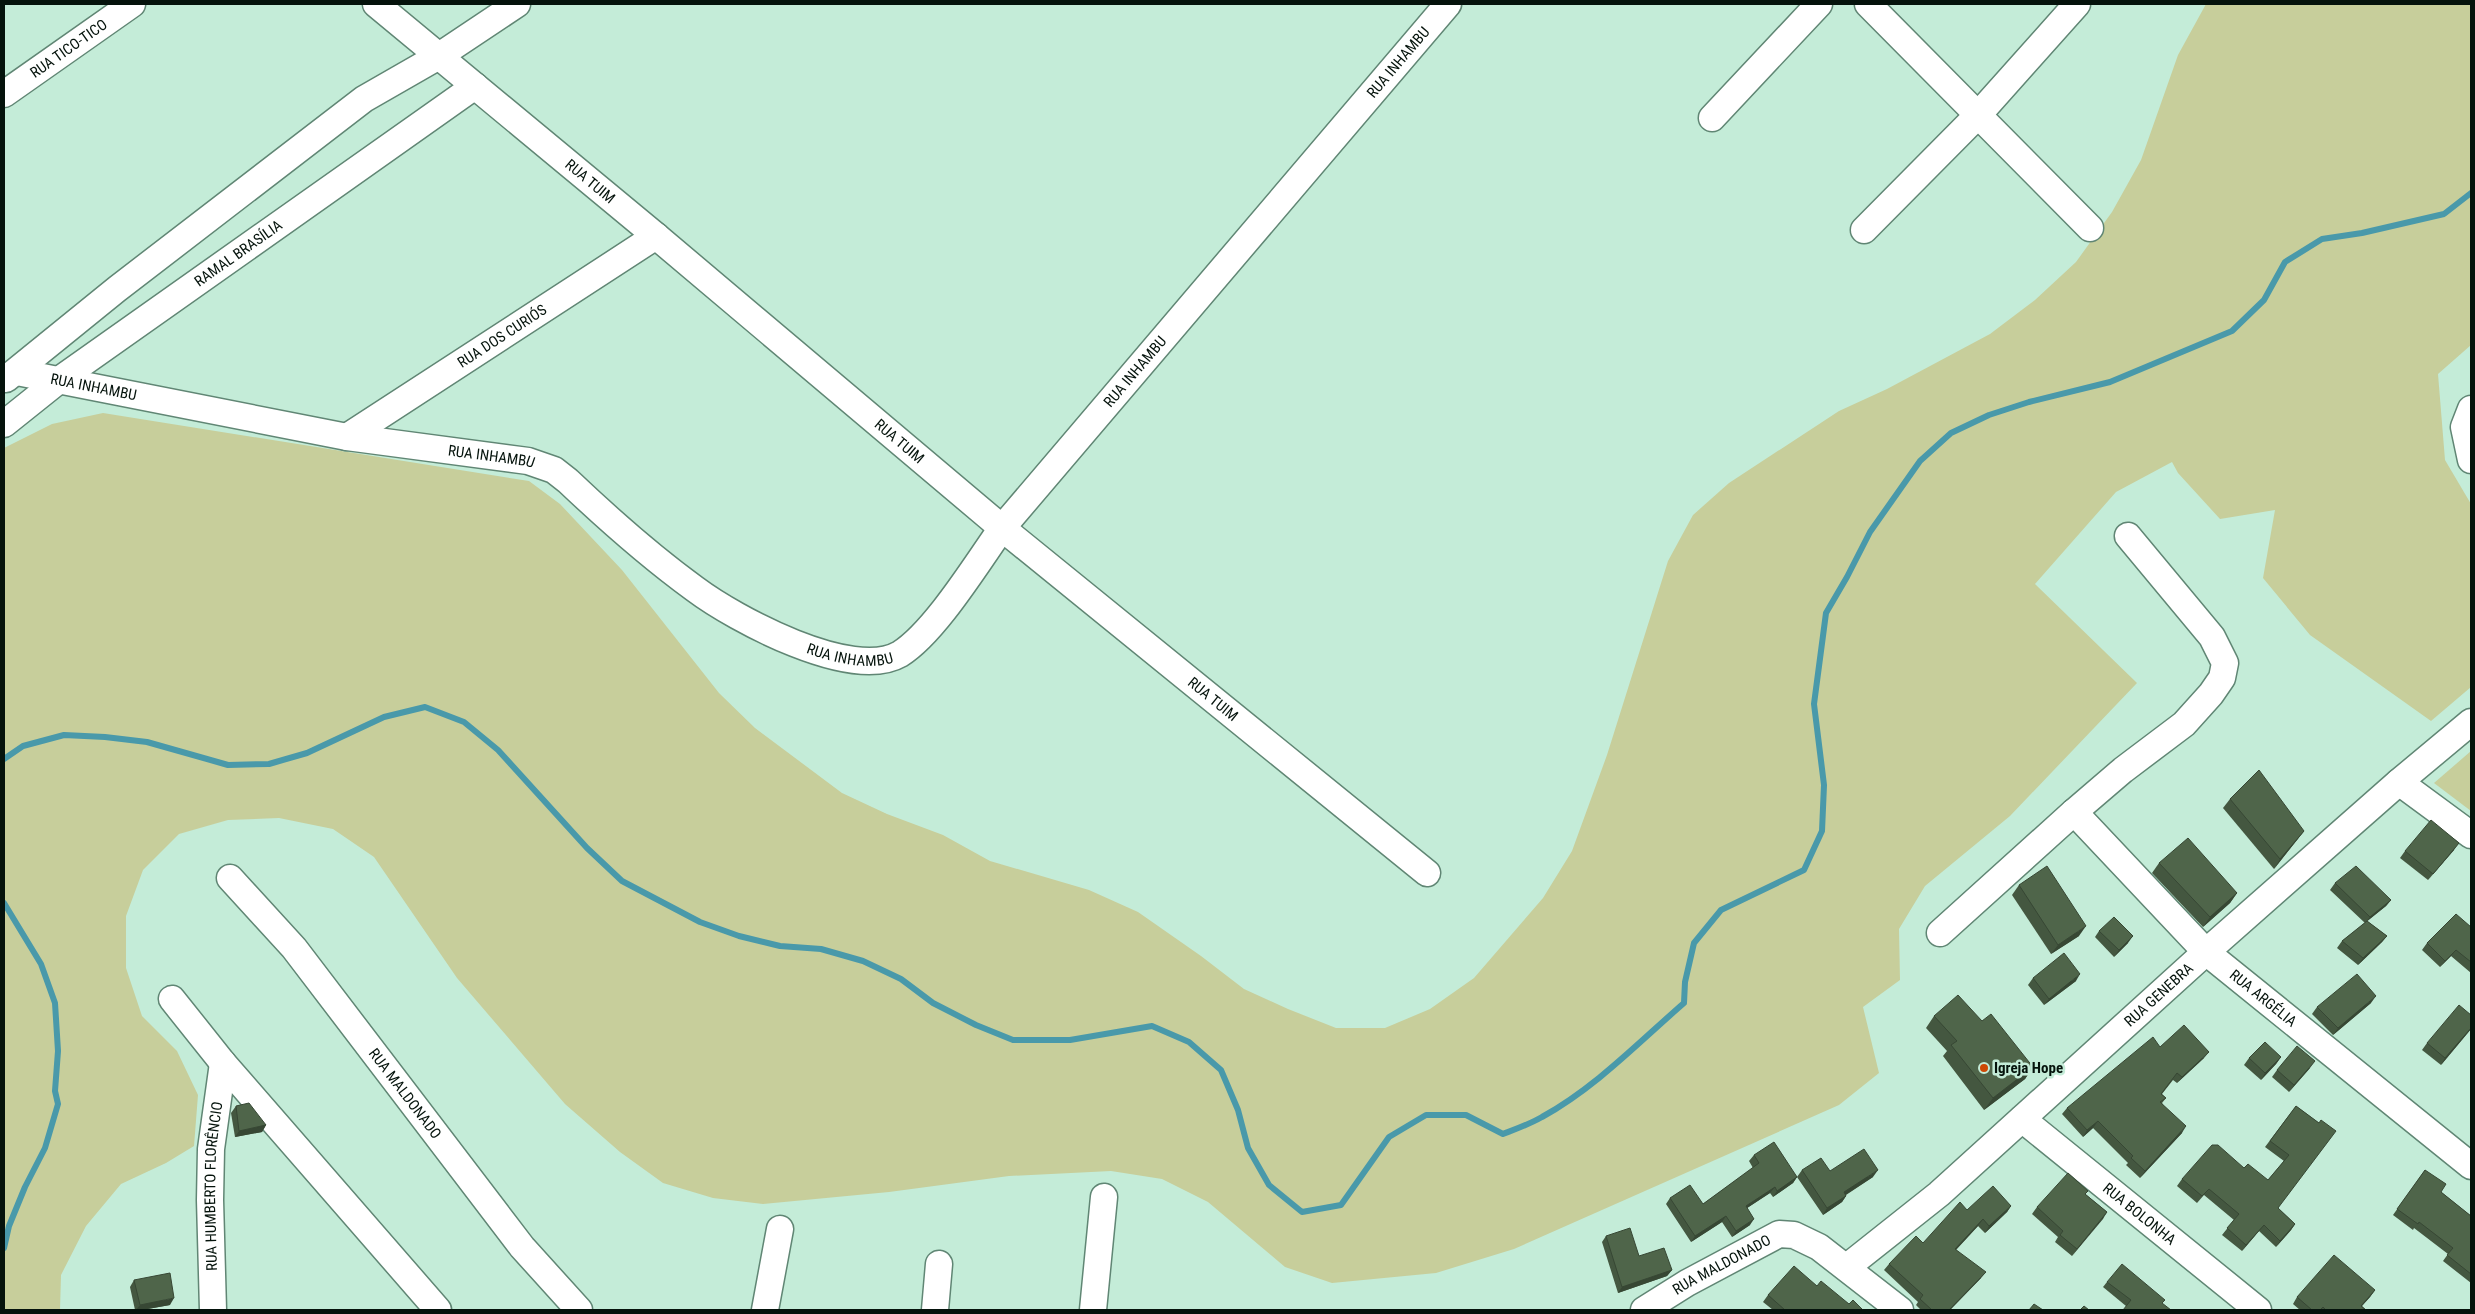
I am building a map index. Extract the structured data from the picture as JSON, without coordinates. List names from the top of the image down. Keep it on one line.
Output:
{"streets":{"street":["RUA TICO-TICO","RUA INHAMBU","RUA TUIM","RAMAL BRASÍLIA","RUA DOS CURIÓS","RUA GENEBRA","RUA ARGÉLIA","RUA MALDONADO","RUA HUMBERTO FLORÊNCIO","RUA BOLONHA"]},"crossings":[["RUA INHAMBU","RUA TUIM"],["RUA INHAMBU","RAMAL BRASÍLIA"],["RUA INHAMBU","RUA DOS CURIÓS"],["RUA TUIM","RAMAL BRASÍLIA"],["RUA TUIM","RUA DOS CURIÓS"],["RUA GENEBRA","RUA ARGÉLIA"],["RUA GENEBRA","RUA MALDONADO"],["RUA GENEBRA","RUA BOLONHA"]],"places":["Igreja Hope"]}
